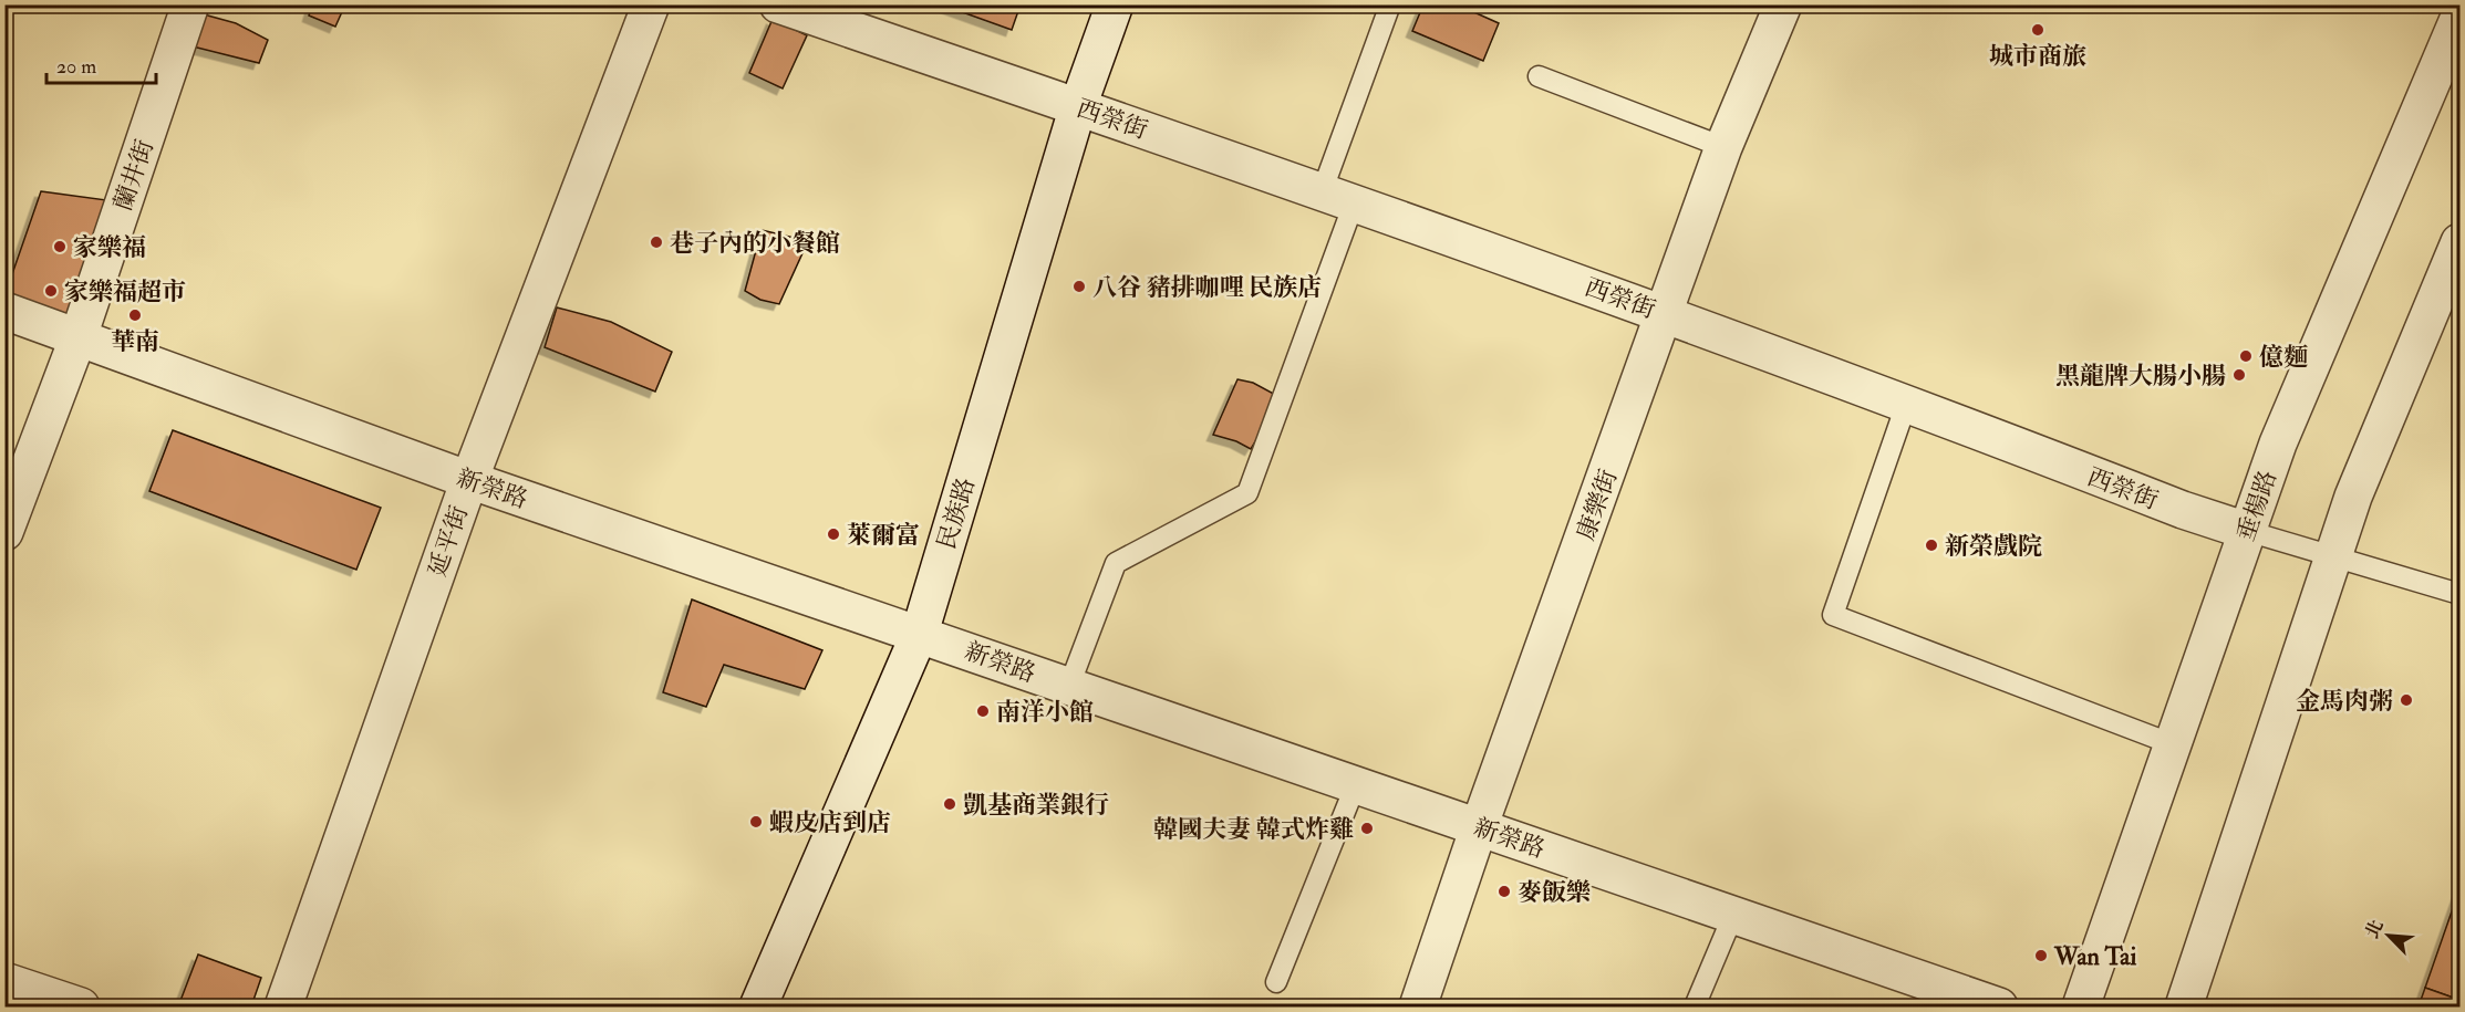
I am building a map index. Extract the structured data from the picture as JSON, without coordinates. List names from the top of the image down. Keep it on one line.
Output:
{"streets":{"street":["西榮街","蘭井街","新榮路","康樂街","垂楊路","民族路","延平街"]},"crossings":[["西榮街","康樂街"],["西榮街","垂楊路"],["西榮街","民族路"],["蘭井街","新榮路"],["新榮路","康樂街"],["新榮路","民族路"],["新榮路","延平街"]],"places":["城市商旅","巷子內的小餐館","家樂福","八谷 豬排咖哩 民族店","家樂福超市","華南","億麵","黑龍牌大腸小腸","萊爾富","新榮戲院","金馬肉粥","南洋小館","凱基商業銀行","蝦皮店到店","韓國夫妻 韓式炸雞","麥飯樂","Wan Tai"],"scale_bar":"20 m","north":"top left"}
